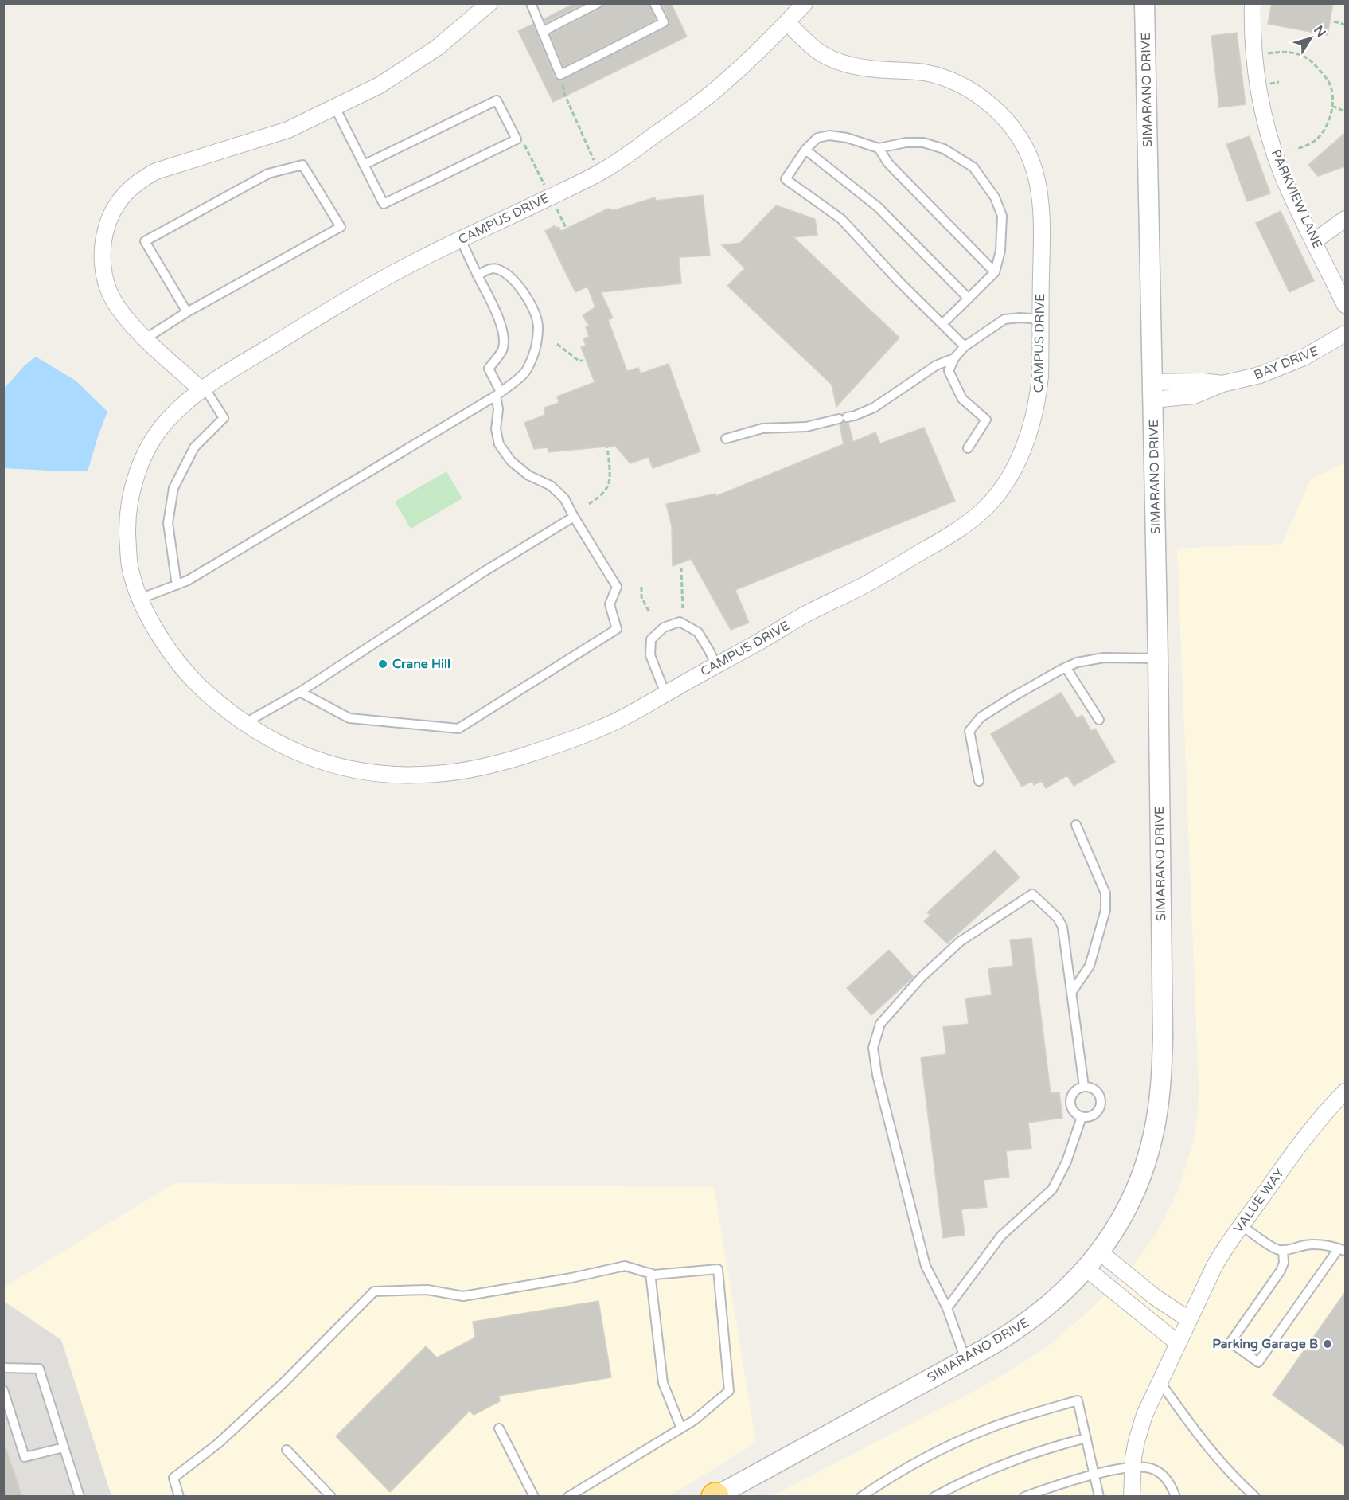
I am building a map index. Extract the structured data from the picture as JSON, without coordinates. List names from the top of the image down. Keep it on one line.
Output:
{"streets":{"street":["SIMARANO DRIVE","PARKVIEW LANE","CAMPUS DRIVE","BAY DRIVE","VALUE WAY"]},"crossings":[["SIMARANO DRIVE","BAY DRIVE"]],"places":["Crane Hill","Parking Garage B"],"north":"top right"}
